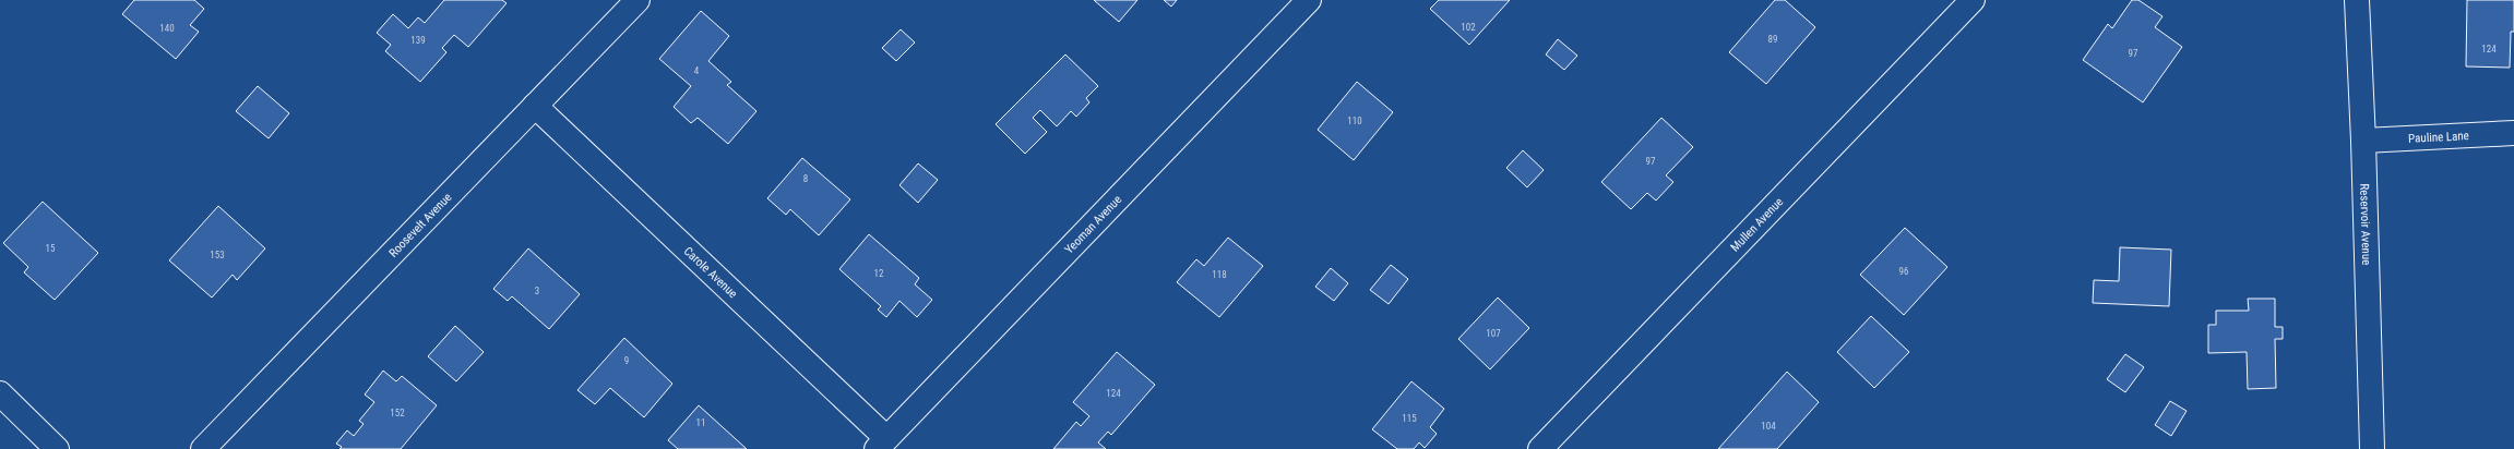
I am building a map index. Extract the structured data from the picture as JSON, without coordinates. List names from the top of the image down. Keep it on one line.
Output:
{"streets":{"street":["Pauline Lane","Roosevelt Avenue","Yeoman Avenue","Mullen Avenue","Reservoir Avenue","Carole Avenue"]},"crossings":[["Pauline Lane","Reservoir Avenue"],["Roosevelt Avenue","Carole Avenue"],["Yeoman Avenue","Carole Avenue"]],"house_numbers":["102","140","89","139","124","97","4","110","97","8","15","153","96","12","118","3","107","9","124","152","115","11","104"]}
